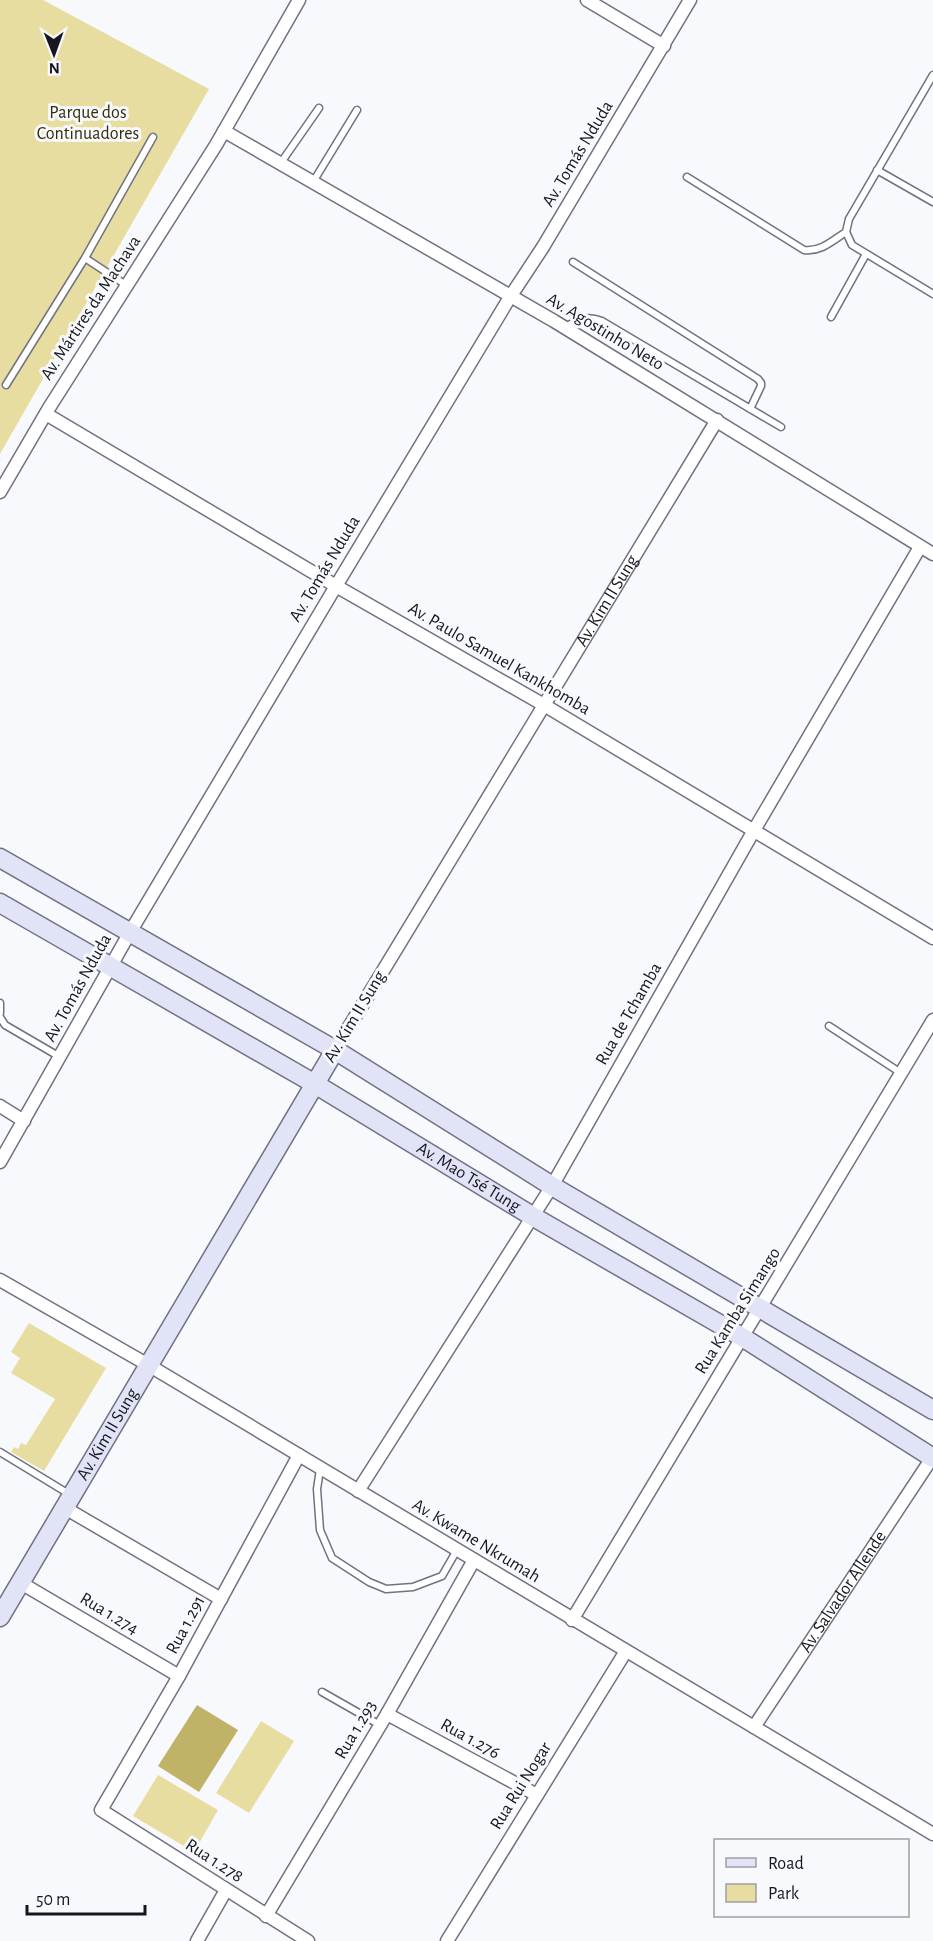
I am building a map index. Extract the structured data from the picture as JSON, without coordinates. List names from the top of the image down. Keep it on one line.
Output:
{"streets":{"main road":["Av. Kim II Sung","Av. Mao Tsé Tung"],"street":["Av. Tomás Nduda","Av. Mártires da Machava","Av. Agostinho Neto","Av. Paulo Samuel Kankhomba","Rua de Tchamba","Rua Kamba Simango","Av. Kwame Nkrumah","Av. Salvador Allende","Rua 1.274","Rua 1.291","Rua 1.293","Rua 1.276","Rua Rui Nogar","Rua 1.278"]},"crossings":[["Av. Tomás Nduda","Av. Agostinho Neto"],["Av. Tomás Nduda","Av. Paulo Samuel Kankhomba"],["Av. Tomás Nduda","Av. Mao Tsé Tung"],["Av. Mártires da Machava","Av. Agostinho Neto"],["Av. Mártires da Machava","Av. Paulo Samuel Kankhomba"],["Av. Agostinho Neto","Av. Kim II Sung"],["Av. Agostinho Neto","Rua de Tchamba"],["Av. Kim II Sung","Av. Paulo Samuel Kankhomba"],["Av. Kim II Sung","Av. Mao Tsé Tung"],["Av. Kim II Sung","Av. Kwame Nkrumah"],["Av. Kim II Sung","Rua 1.274"],["Av. Paulo Samuel Kankhomba","Rua de Tchamba"],["Rua de Tchamba","Av. Mao Tsé Tung"],["Rua de Tchamba","Av. Kwame Nkrumah"],["Av. Mao Tsé Tung","Rua Kamba Simango"],["Av. Mao Tsé Tung","Av. Salvador Allende"],["Rua Kamba Simango","Av. Kwame Nkrumah"],["Av. Kwame Nkrumah","Av. Salvador Allende"],["Av. Kwame Nkrumah","Rua 1.291"],["Av. Kwame Nkrumah","Rua 1.293"],["Av. Kwame Nkrumah","Rua Rui Nogar"],["Rua 1.274","Rua 1.291"],["Rua 1.291","Rua 1.278"],["Rua 1.293","Rua 1.276"],["Rua 1.293","Rua 1.278"],["Rua 1.276","Rua Rui Nogar"]],"parks":["Parque dos Continuadores"],"legend":["Road","Park"],"scale_bar":"50 m","north":"bottom"}
